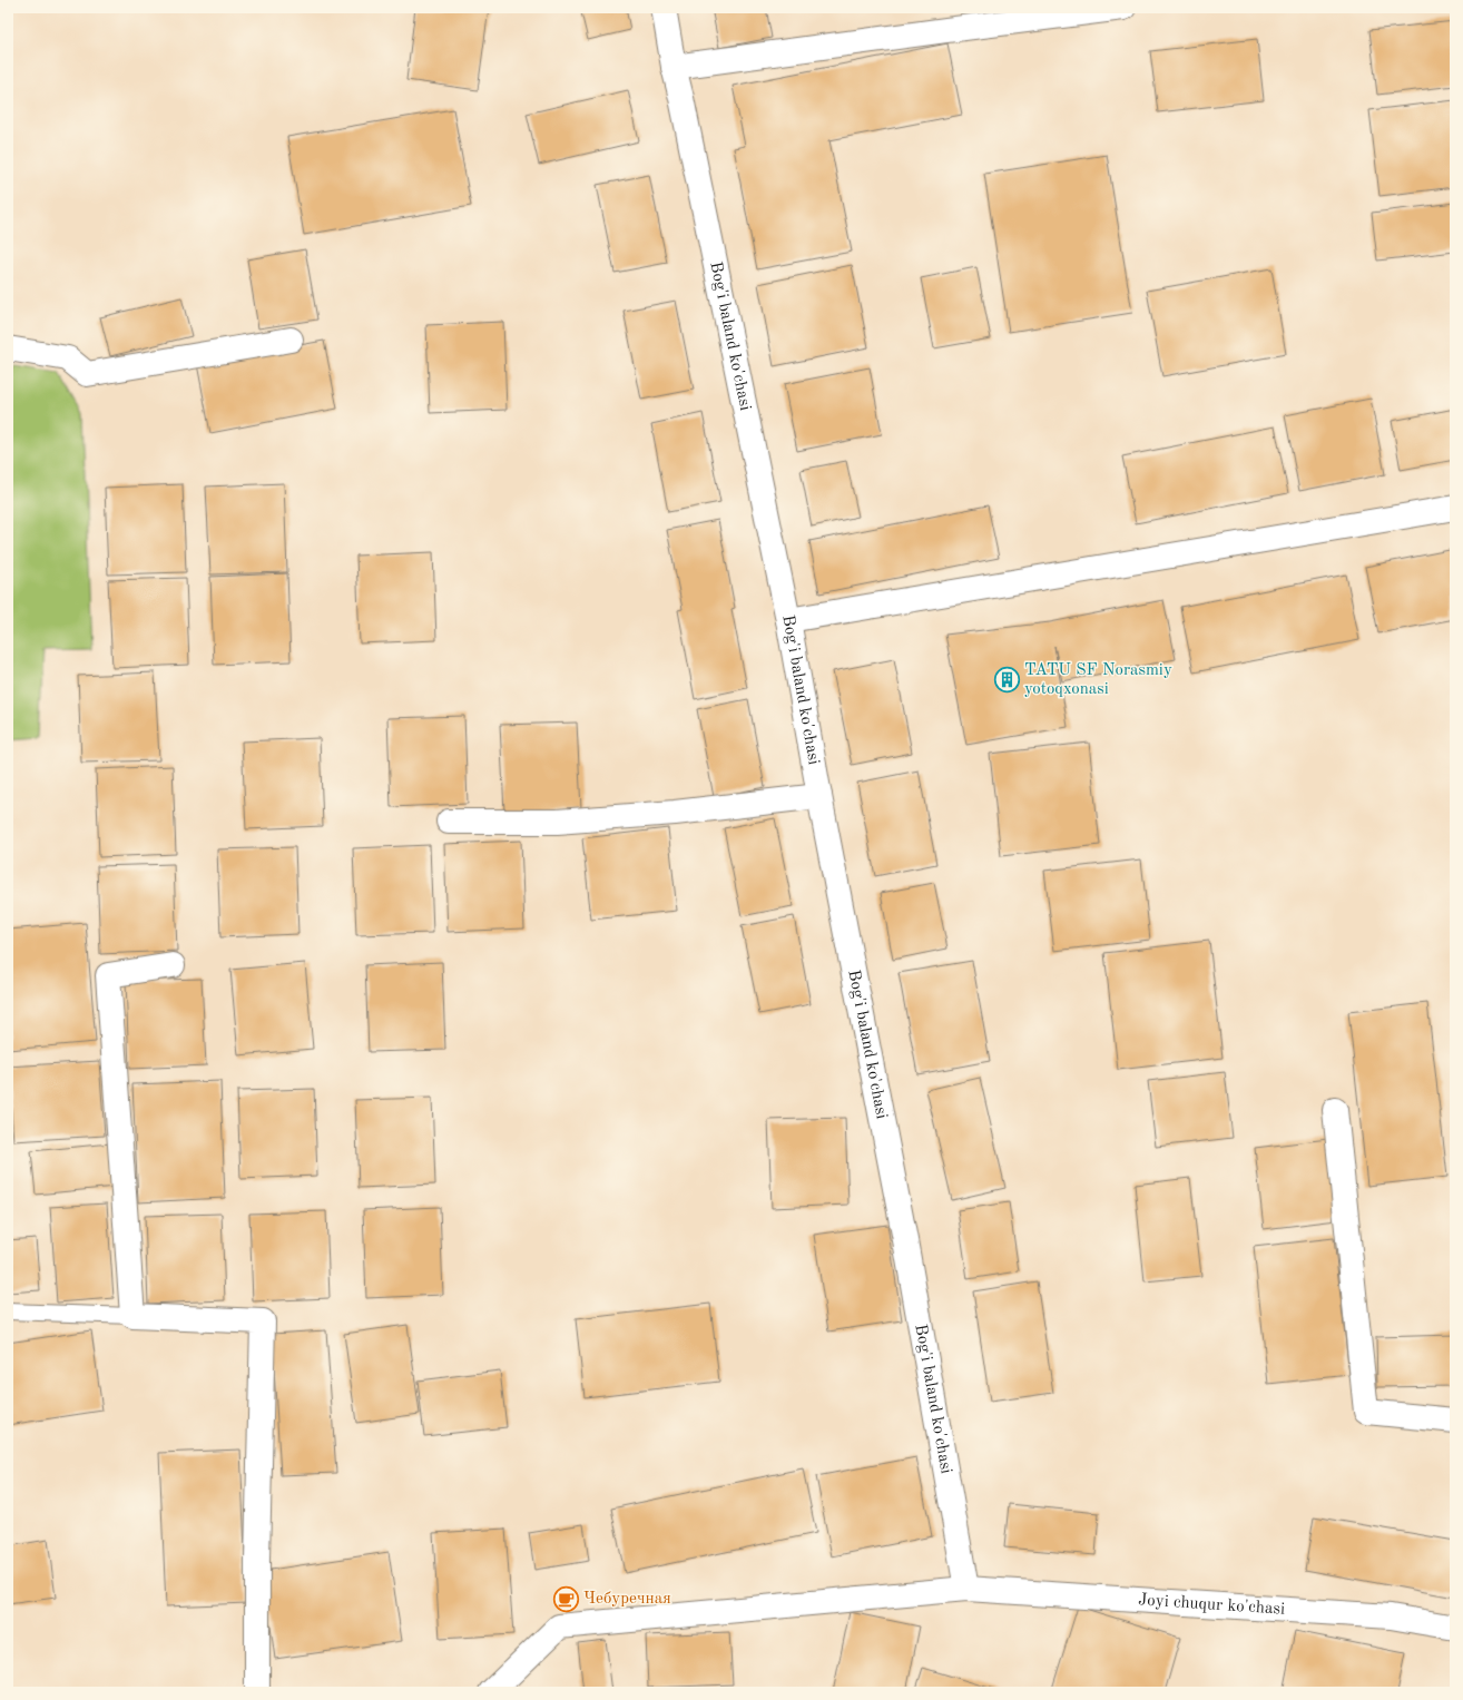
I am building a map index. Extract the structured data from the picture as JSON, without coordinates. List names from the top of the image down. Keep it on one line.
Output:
{"streets":{"street":["Bog'i baland ko'chasi","Joyi chuqur ko'chasi"]},"crossings":[["Bog'i baland ko'chasi","Joyi chuqur ko'chasi"]],"places":{"building":["TATU SF Norasmiy yotoqxonasi"],"cafe":["Чебуречная"]}}
